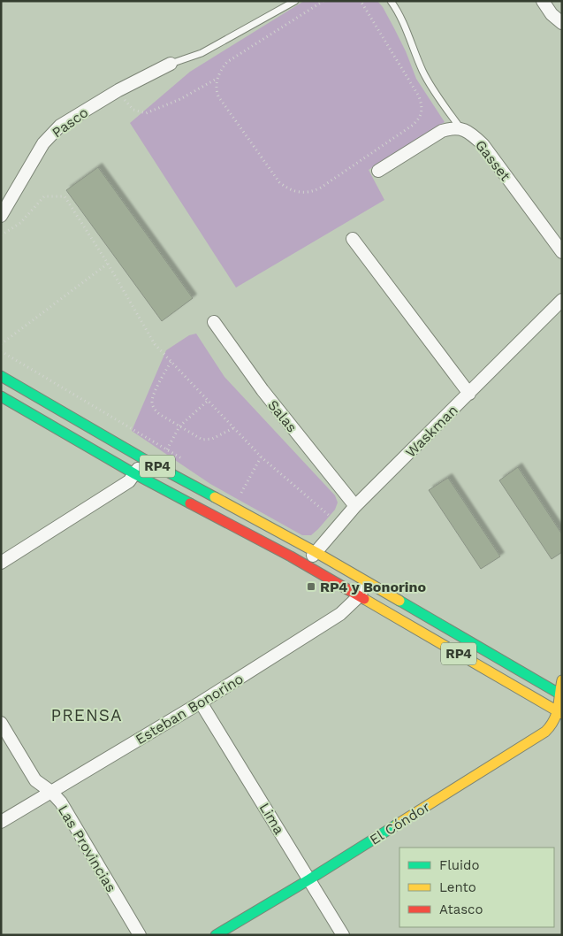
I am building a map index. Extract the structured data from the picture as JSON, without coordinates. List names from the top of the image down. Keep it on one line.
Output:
{"streets":{"main road":["RP4","El Cóndor"],"street":["Pasco","Gasset","Salas","Waskman","Esteban Bonorino","Lima","Las Provincias"]},"crossings":[["Salas","Waskman"],["Waskman","RP4"],["RP4","Esteban Bonorino"],["RP4","El Cóndor"],["Esteban Bonorino","Lima"],["Esteban Bonorino","Las Provincias"],["Lima","El Cóndor"]],"districts":["PRENSA"],"places":{"transit":["RP4 y Bonorino"]},"legend":["Fluido","Lento","Atasco"]}
